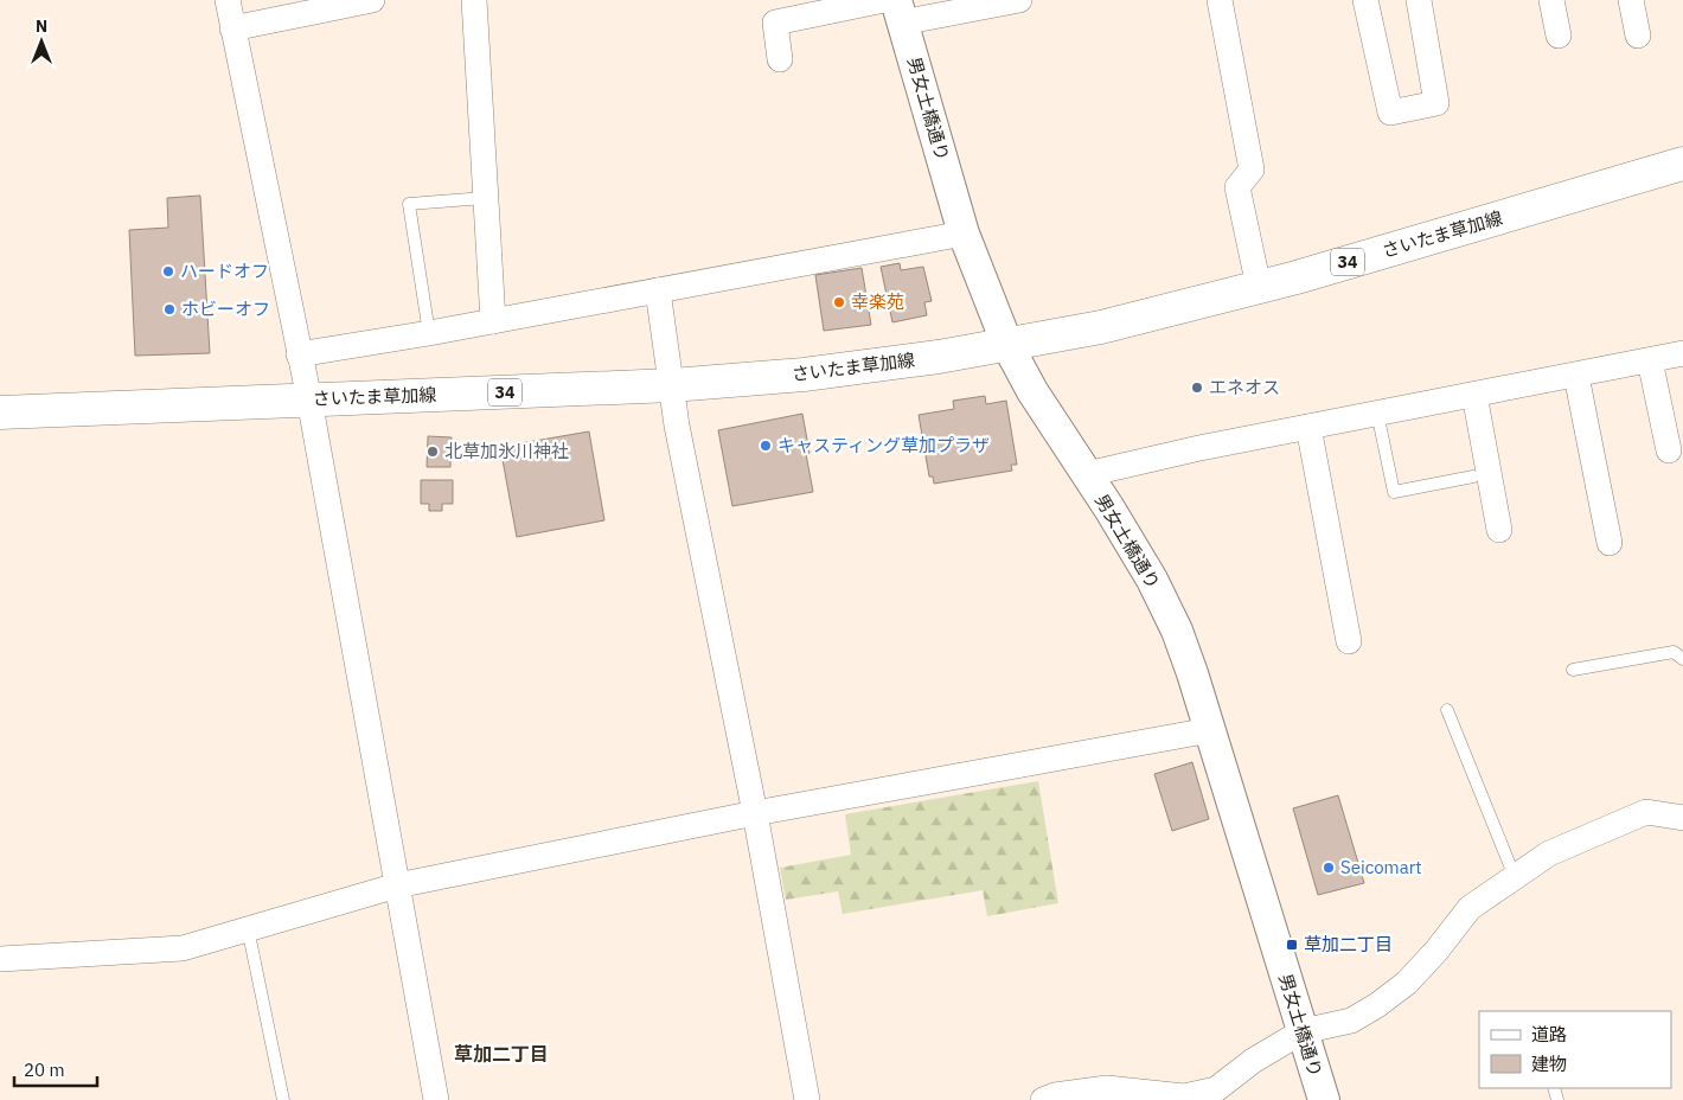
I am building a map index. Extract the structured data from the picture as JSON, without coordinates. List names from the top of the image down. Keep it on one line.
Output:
{"streets":{"main road":["さいたま草加線","34"],"street":["男女土橋通り"]},"crossings":[["男女土橋通り","さいたま草加線"]],"districts":["草加二丁目"],"places":{"other":["ハードオフ","幸楽苑","ホビーオフ","エネオス","キャスティング草加プラザ","北草加氷川神社","Seicomart"],"transit":["草加二丁目"]},"legend":["道路","建物"],"scale_bar":"20 m","north":"top"}
